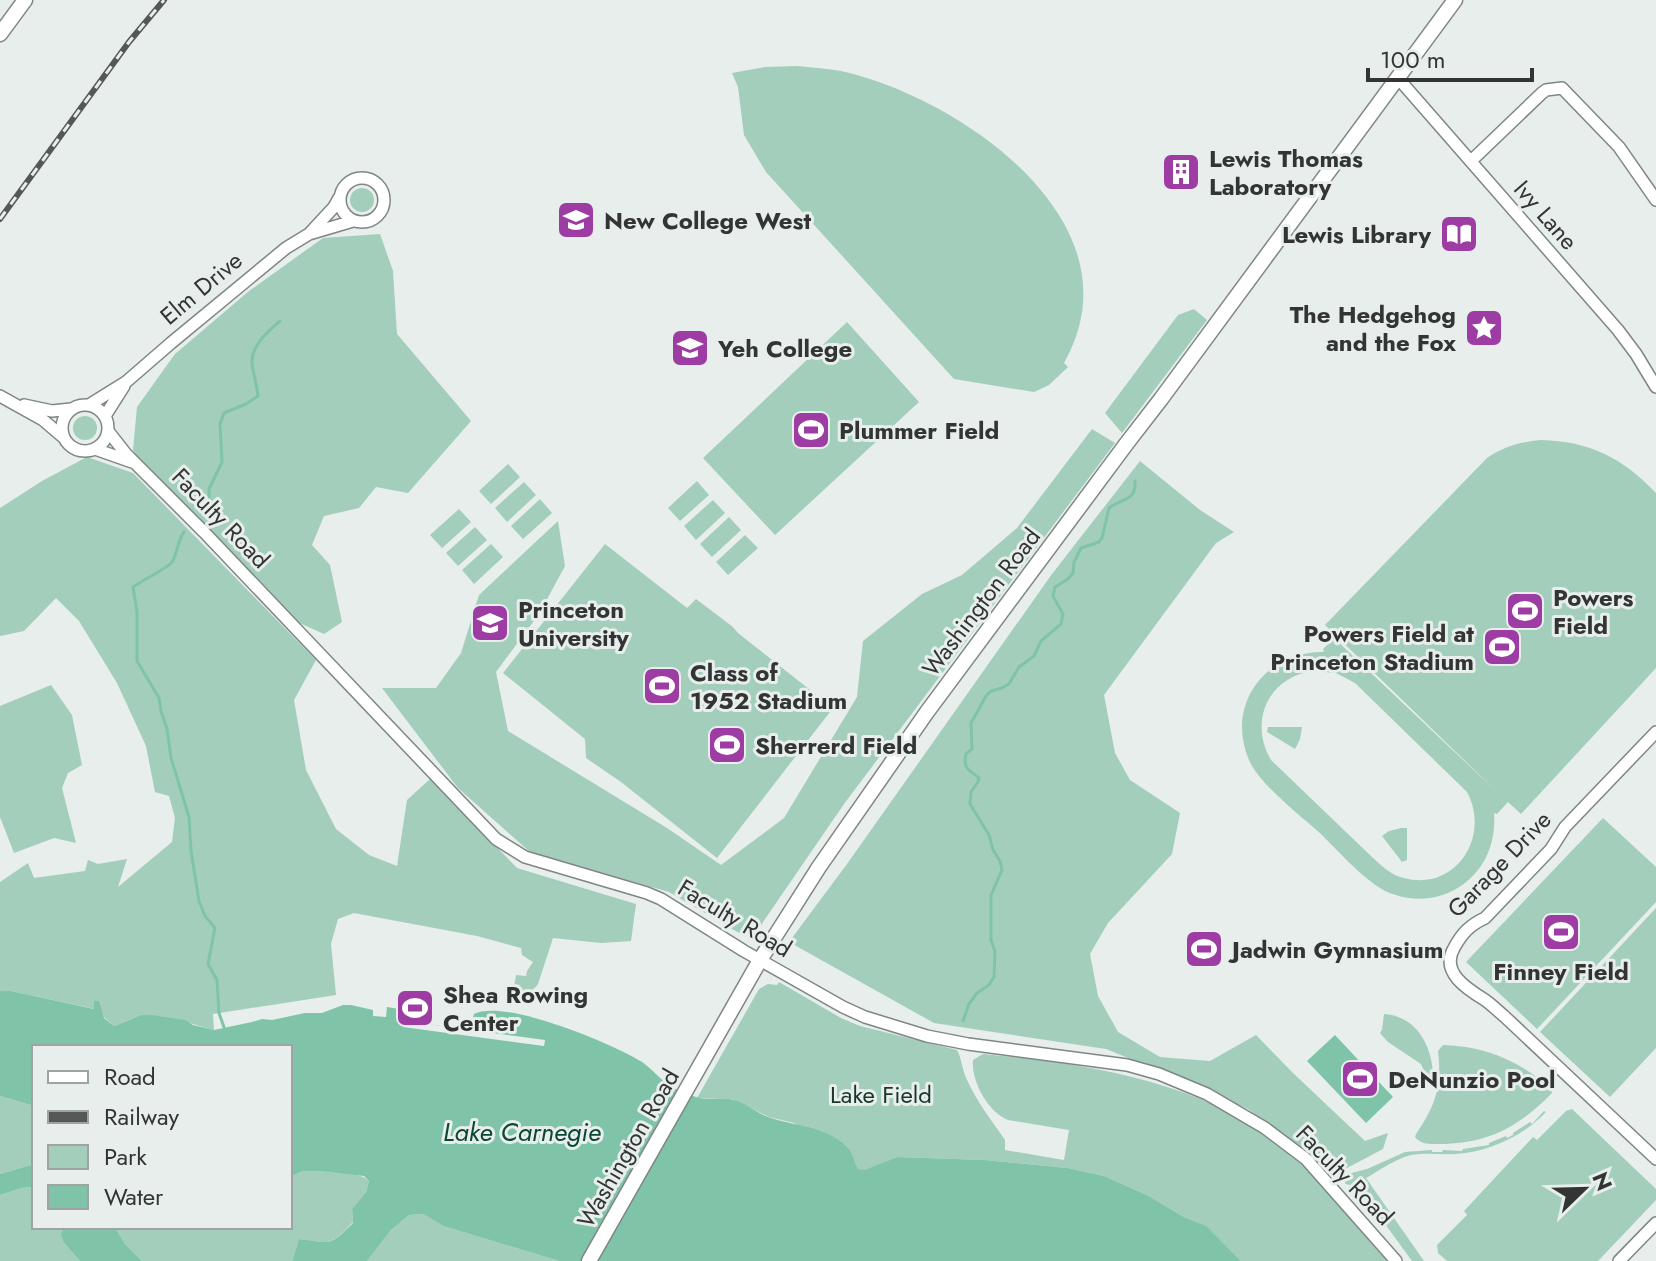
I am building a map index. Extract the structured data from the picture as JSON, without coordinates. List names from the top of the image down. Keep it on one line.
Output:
{"streets":{"main road":["Washington Road"],"street":["Ivy Lane","Elm Drive","Faculty Road","Garage Drive"]},"crossings":[["Ivy Lane","Washington Road"],["Elm Drive","Faculty Road"],["Faculty Road","Washington Road"]],"water":["Lake Carnegie"],"parks":["Lake Field"],"places":{"building":["Lewis Thomas Laboratory"],"school or university":["New College West","Yeh College","Princeton University"],"library":["Lewis Library"],"place":["The Hedgehog and the Fox"],"sports":["Plummer Field","Powers Field","Powers Field at Princeton Stadium","Class of 1952 Stadium","Sherrerd Field","Finney Field","Jadwin Gymnasium","Shea Rowing Center","DeNunzio Pool"]},"legend":["Road","Railway","Park","Water"],"scale_bar":"100 m","north":"top right"}
